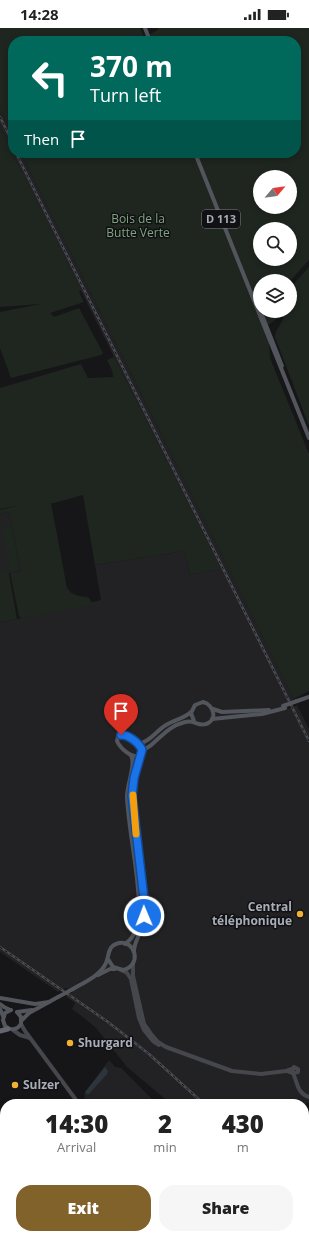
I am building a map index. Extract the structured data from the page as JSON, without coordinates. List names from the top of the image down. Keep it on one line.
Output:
{"streets":{"main road":["D 113"]},"parks":["Bois de la Butte Verte"],"places":["Central téléphonique","Shurgard","Sulzer"],"north":"top right","page":{"status":"14:28","turn":["370 m","Turn left"],"then":"Then","eta":["14:30","Arrival","2","min","430","m"],"buttons":["Exit","Share"]}}
